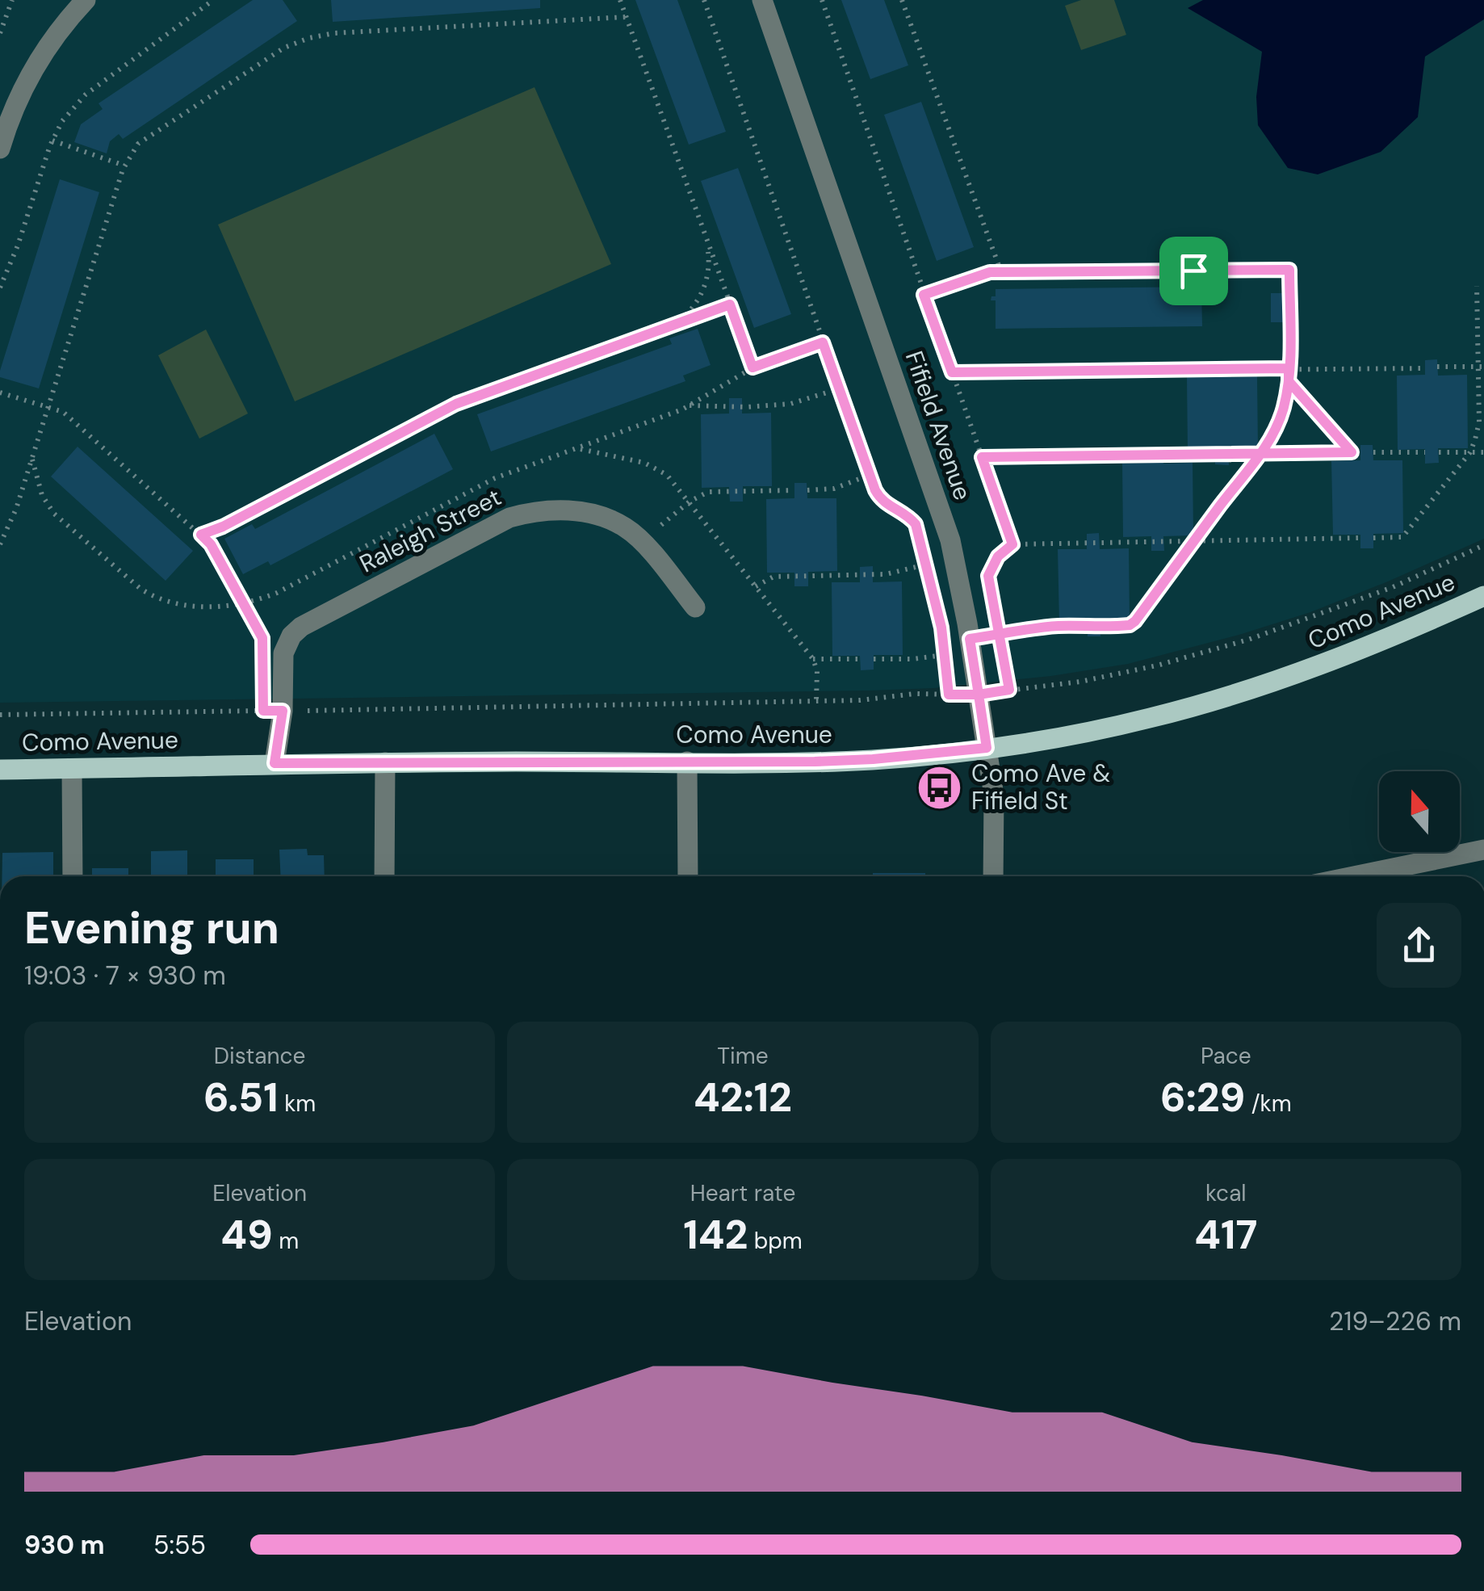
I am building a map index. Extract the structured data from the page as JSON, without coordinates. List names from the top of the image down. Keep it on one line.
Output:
{"streets":{"main road":["Como Avenue"],"street":["Fifield Avenue","Raleigh Street"]},"crossings":[["Fifield Avenue","Como Avenue"],["Raleigh Street","Como Avenue"]],"places":{"bus stop":["Como Ave & Fifield St"]},"north":"top","page":{"heading":["Evening run","19:03 · 7 × 930 m"],"stats":[["Distance","6.51 km"],["Time","42:12"],["Pace","6:29 /km"],["Elevation","49 m"],["Heart rate","142 bpm"],["kcal","417"]],"chart":["Elevation","219–226 m"],"list":[{"name":"930 m","note":"5:55"}]}}
